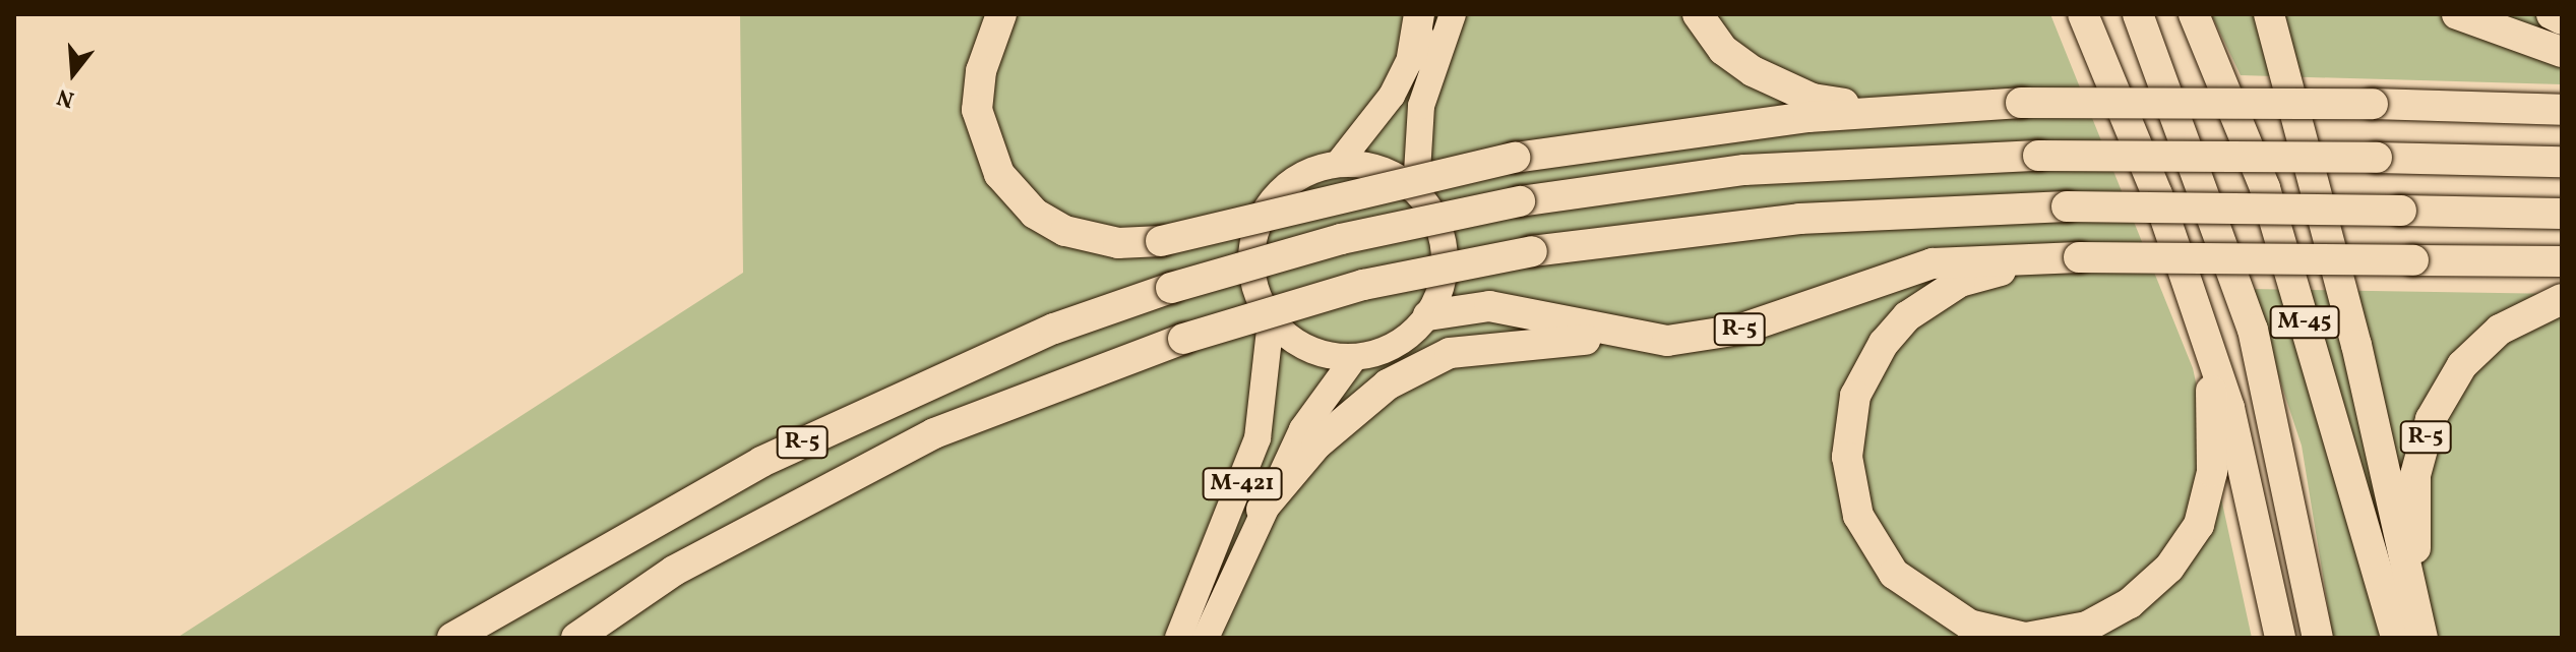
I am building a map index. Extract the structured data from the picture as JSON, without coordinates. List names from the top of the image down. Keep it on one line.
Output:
{"streets":{"highway":["M-45","R-5"],"main road":["M-421"]},"crossings":[["R-5","M-421"]],"north":"bottom"}
